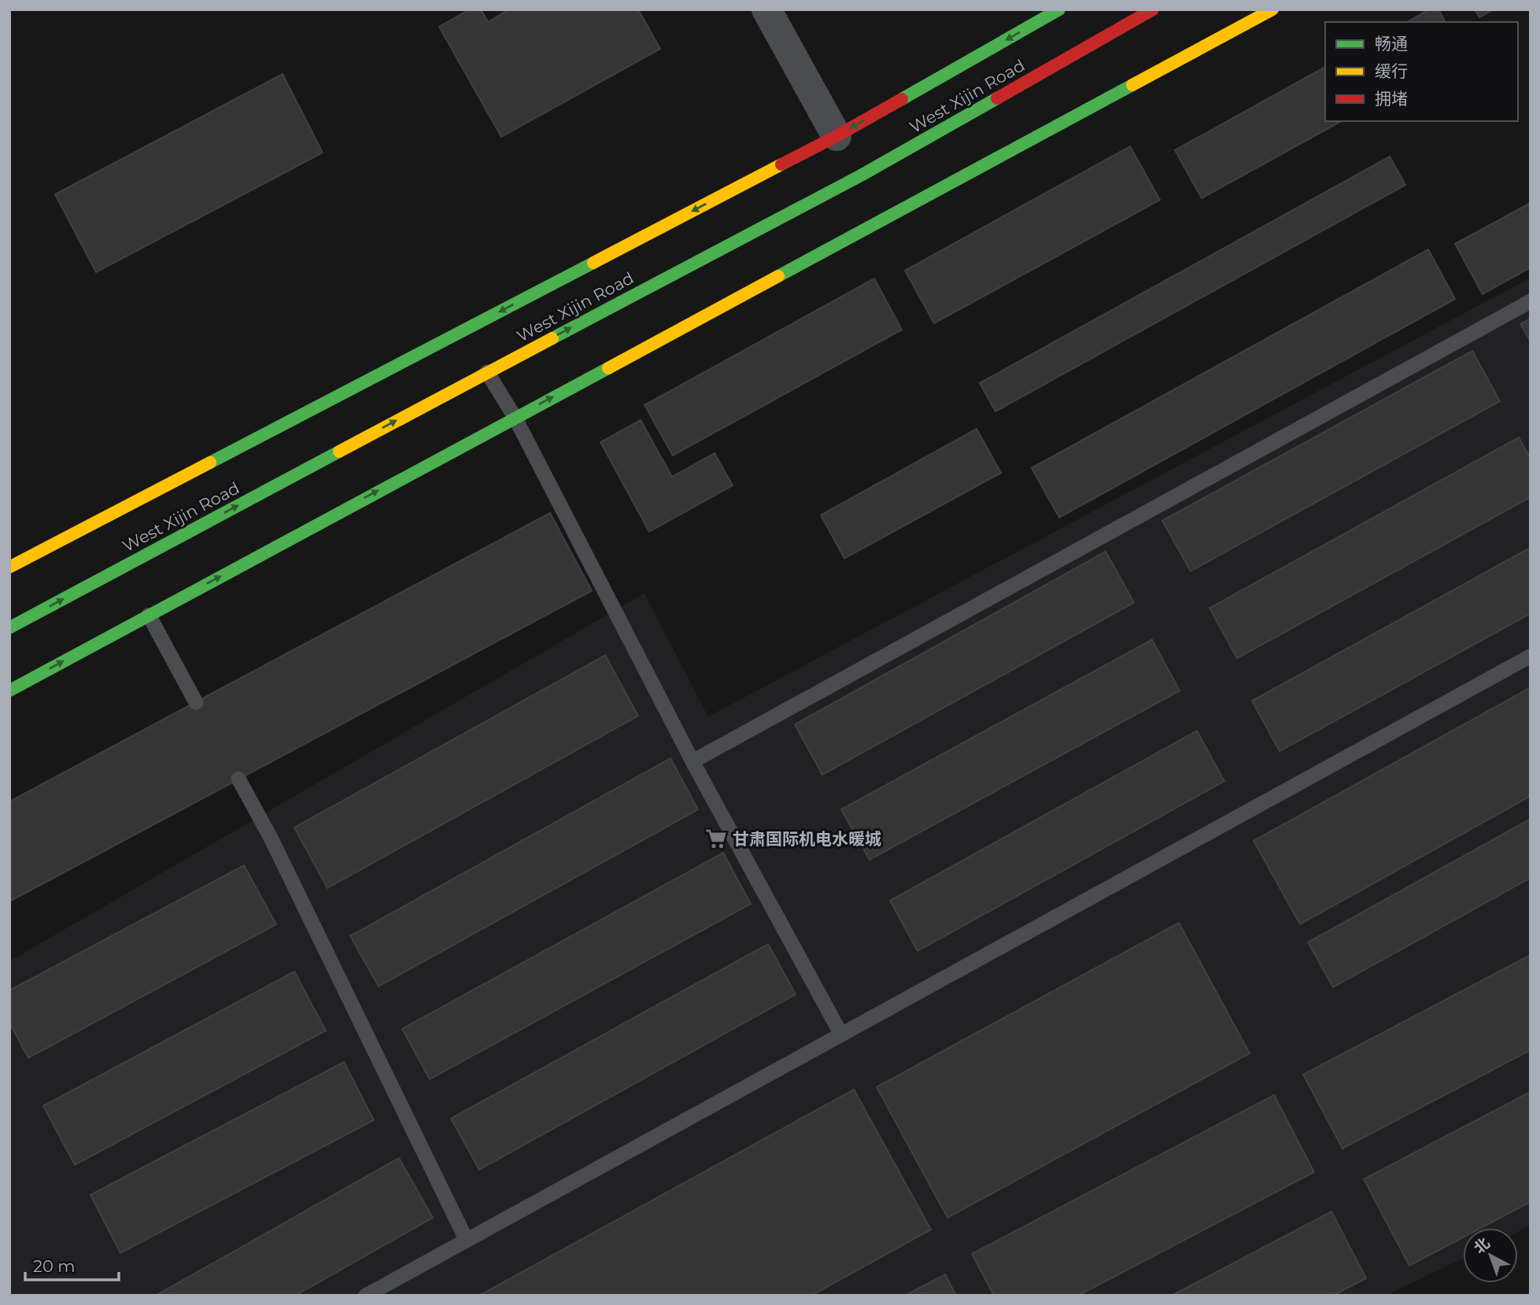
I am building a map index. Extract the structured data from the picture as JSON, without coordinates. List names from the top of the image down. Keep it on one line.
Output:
{"streets":{"main road":["West Xijin Road"]},"places":{"supermarket":["甘肃国际机电水暖城"]},"legend":["畅通","缓行","拥堵"],"scale_bar":"20 m","north":"top left"}
